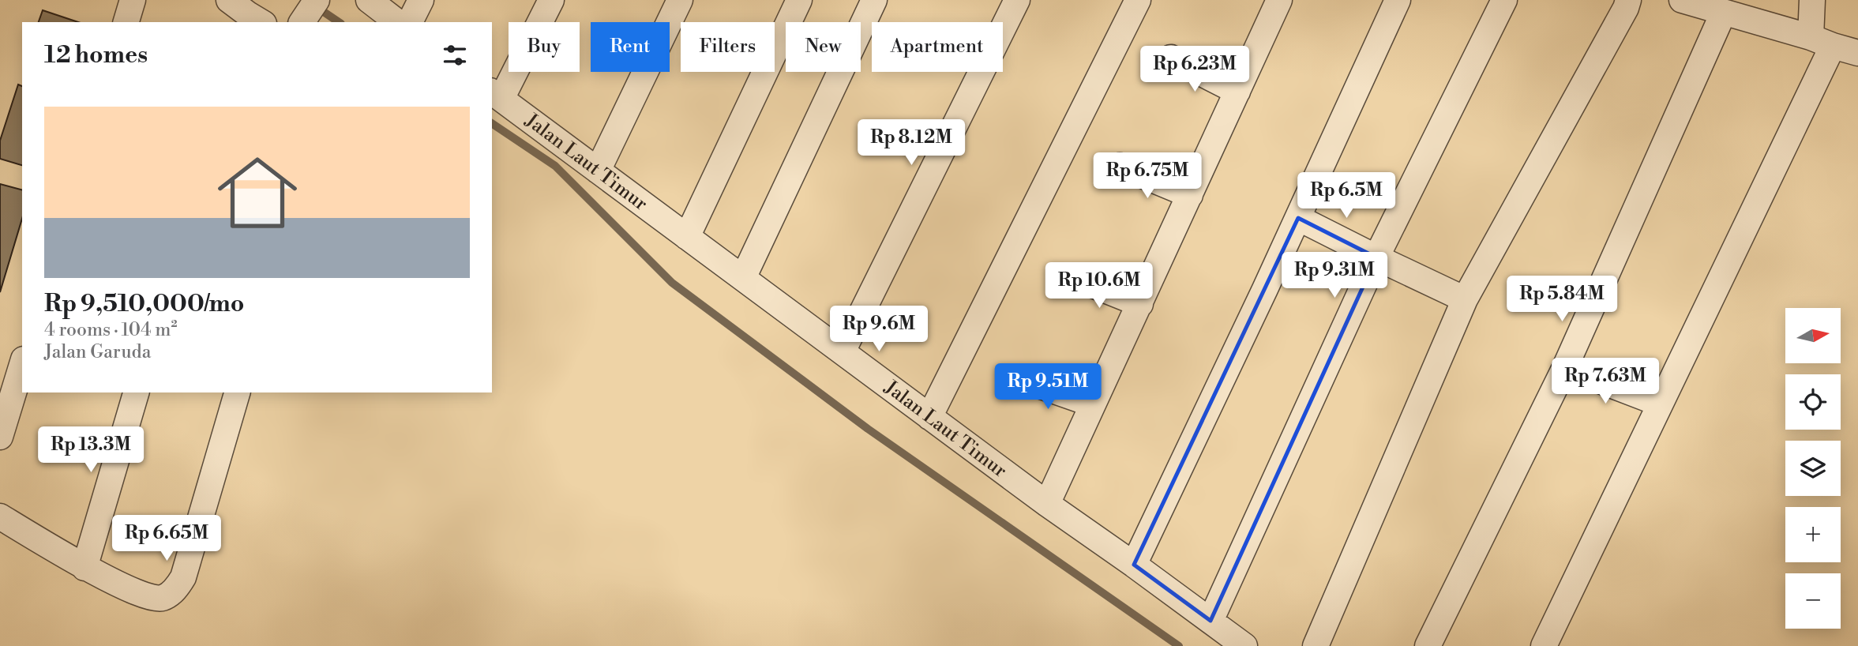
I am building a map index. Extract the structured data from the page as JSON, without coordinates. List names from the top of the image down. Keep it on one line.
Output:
{"streets":{"street":["Jalan Laut Timur"]},"north":"right","page":{"chip":["Buy","Rent","Filters","New","Apartment"],"heading":"12 homes","price":["Rp 6.23M","Rp 8.12M","Rp 6.75M","Rp 6.5M","Rp 9.31M","Rp 10.6M","Rp 5.84M","Rp 9.6M","Rp 7.63M","Rp 9.51M","Rp 13.3M","Rp 6.65M"],"list":[{"name":"Rp 9,510,000/mo","note":"4 rooms · 104 m² · Jalan Garuda"}],"map_buttons":["+","−"]}}
